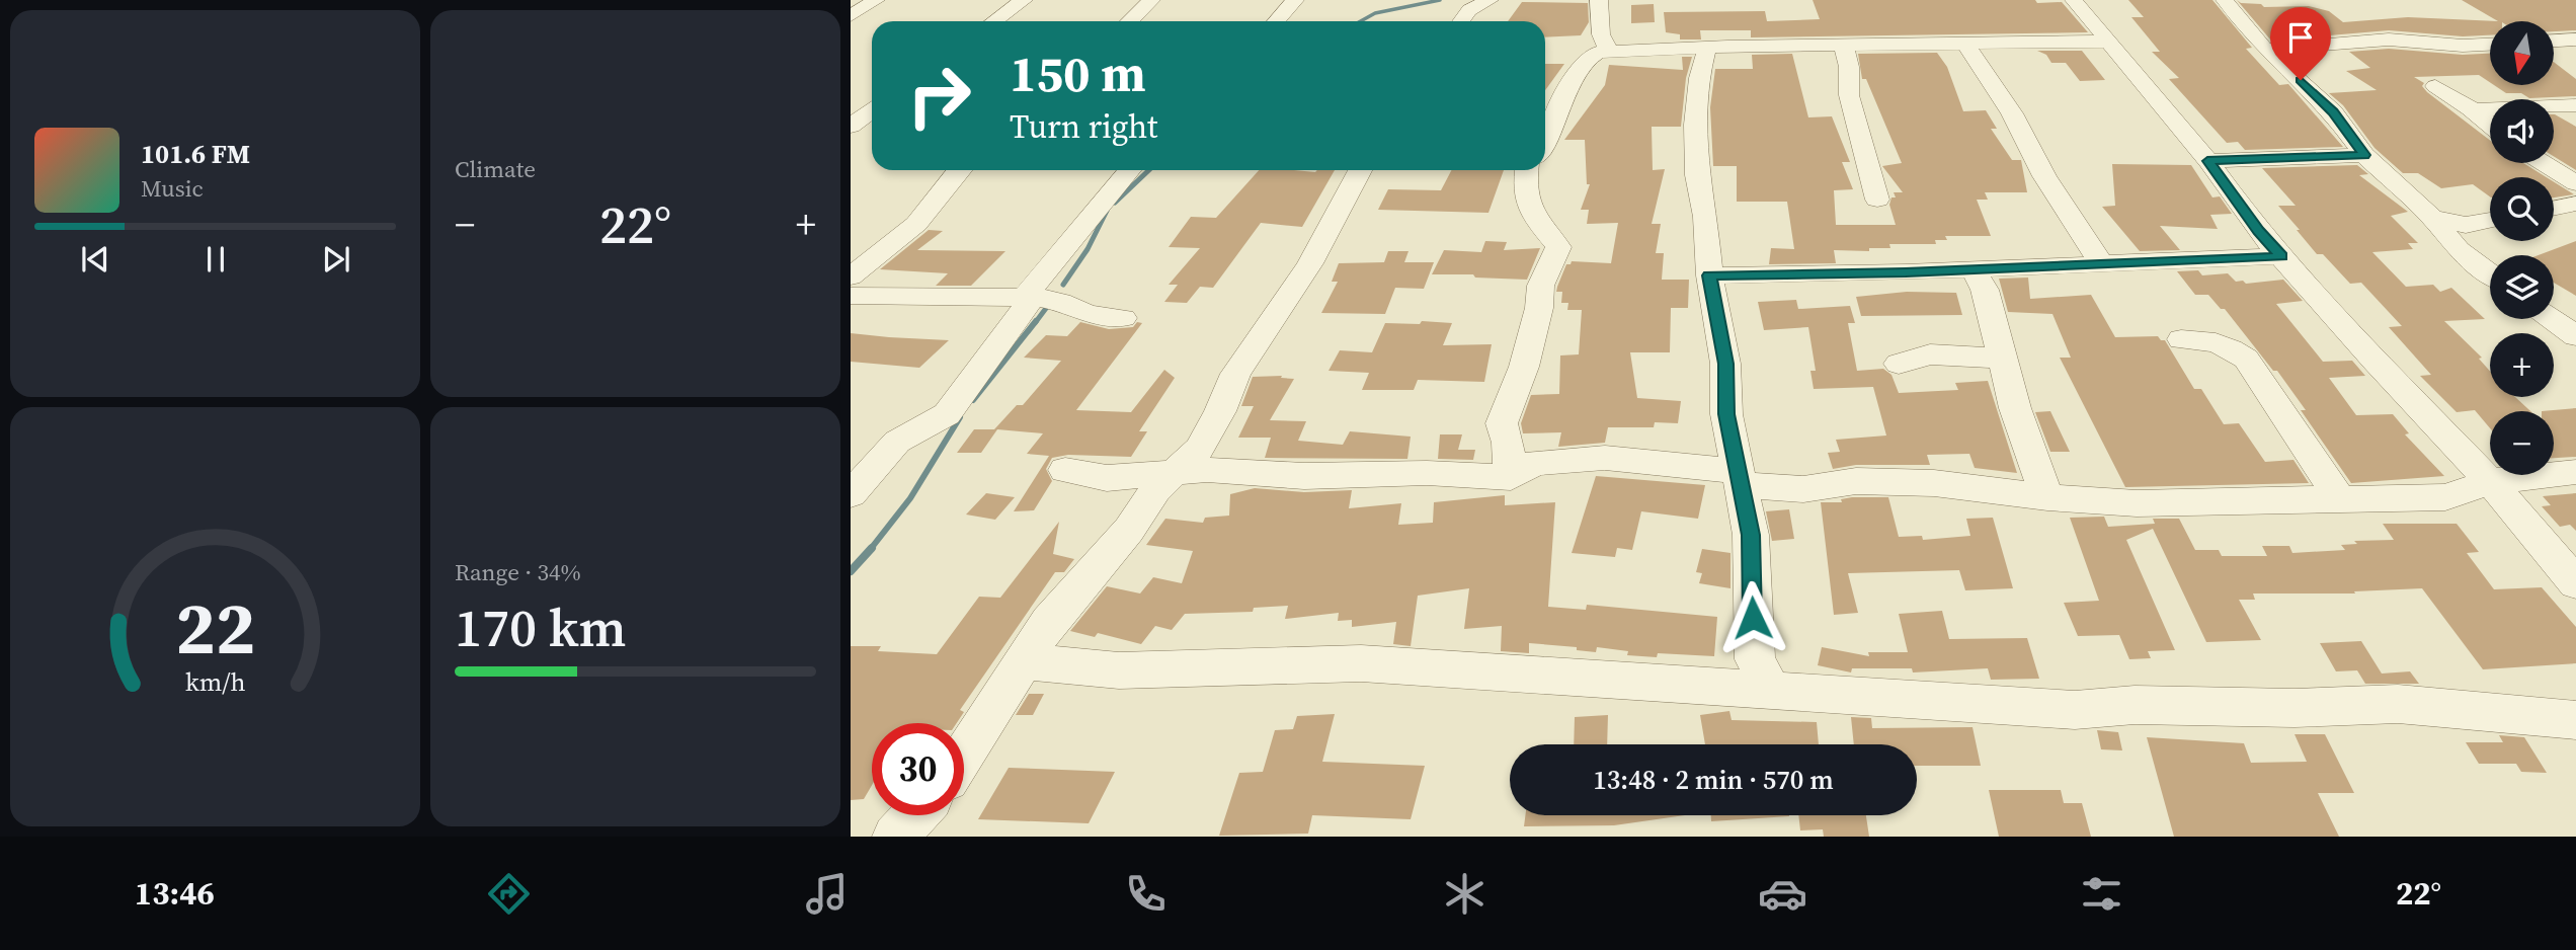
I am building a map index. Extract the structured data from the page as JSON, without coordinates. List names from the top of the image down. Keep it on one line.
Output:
{"north":"bottom","page":{"tile":["Climate",["Range · 34%","170 km"]],"map_buttons":["+","−"],"turn":["150 m","Turn right"],"song":["101.6 FM","Music"],"heat":["−","22°","+"],"limit":"30","trip":"13:48 · 2 min · 570 m","tabs":["13:46","22°"],"gauge":["22","km/h"]}}
